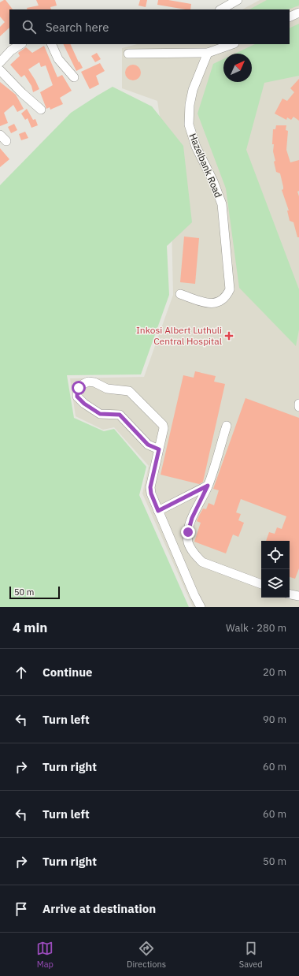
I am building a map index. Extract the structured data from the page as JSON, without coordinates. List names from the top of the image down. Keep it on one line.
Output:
{"streets":{"street":["Hazelbank Road"]},"places":{"health":["Inkosi Albert Luthuli Central Hospital"]},"scale_bar":"50 m","north":"top right","page":{"search":"Search here","scale":"50 m","heading":["4 min","Walk · 280 m"],"list":[["Continue","20 m"],["Turn left","90 m"],["Turn right","60 m"],["Turn left","60 m"],["Turn right","50 m"],"Arrive at destination"],"nav":["Map","Directions","Saved"]}}
